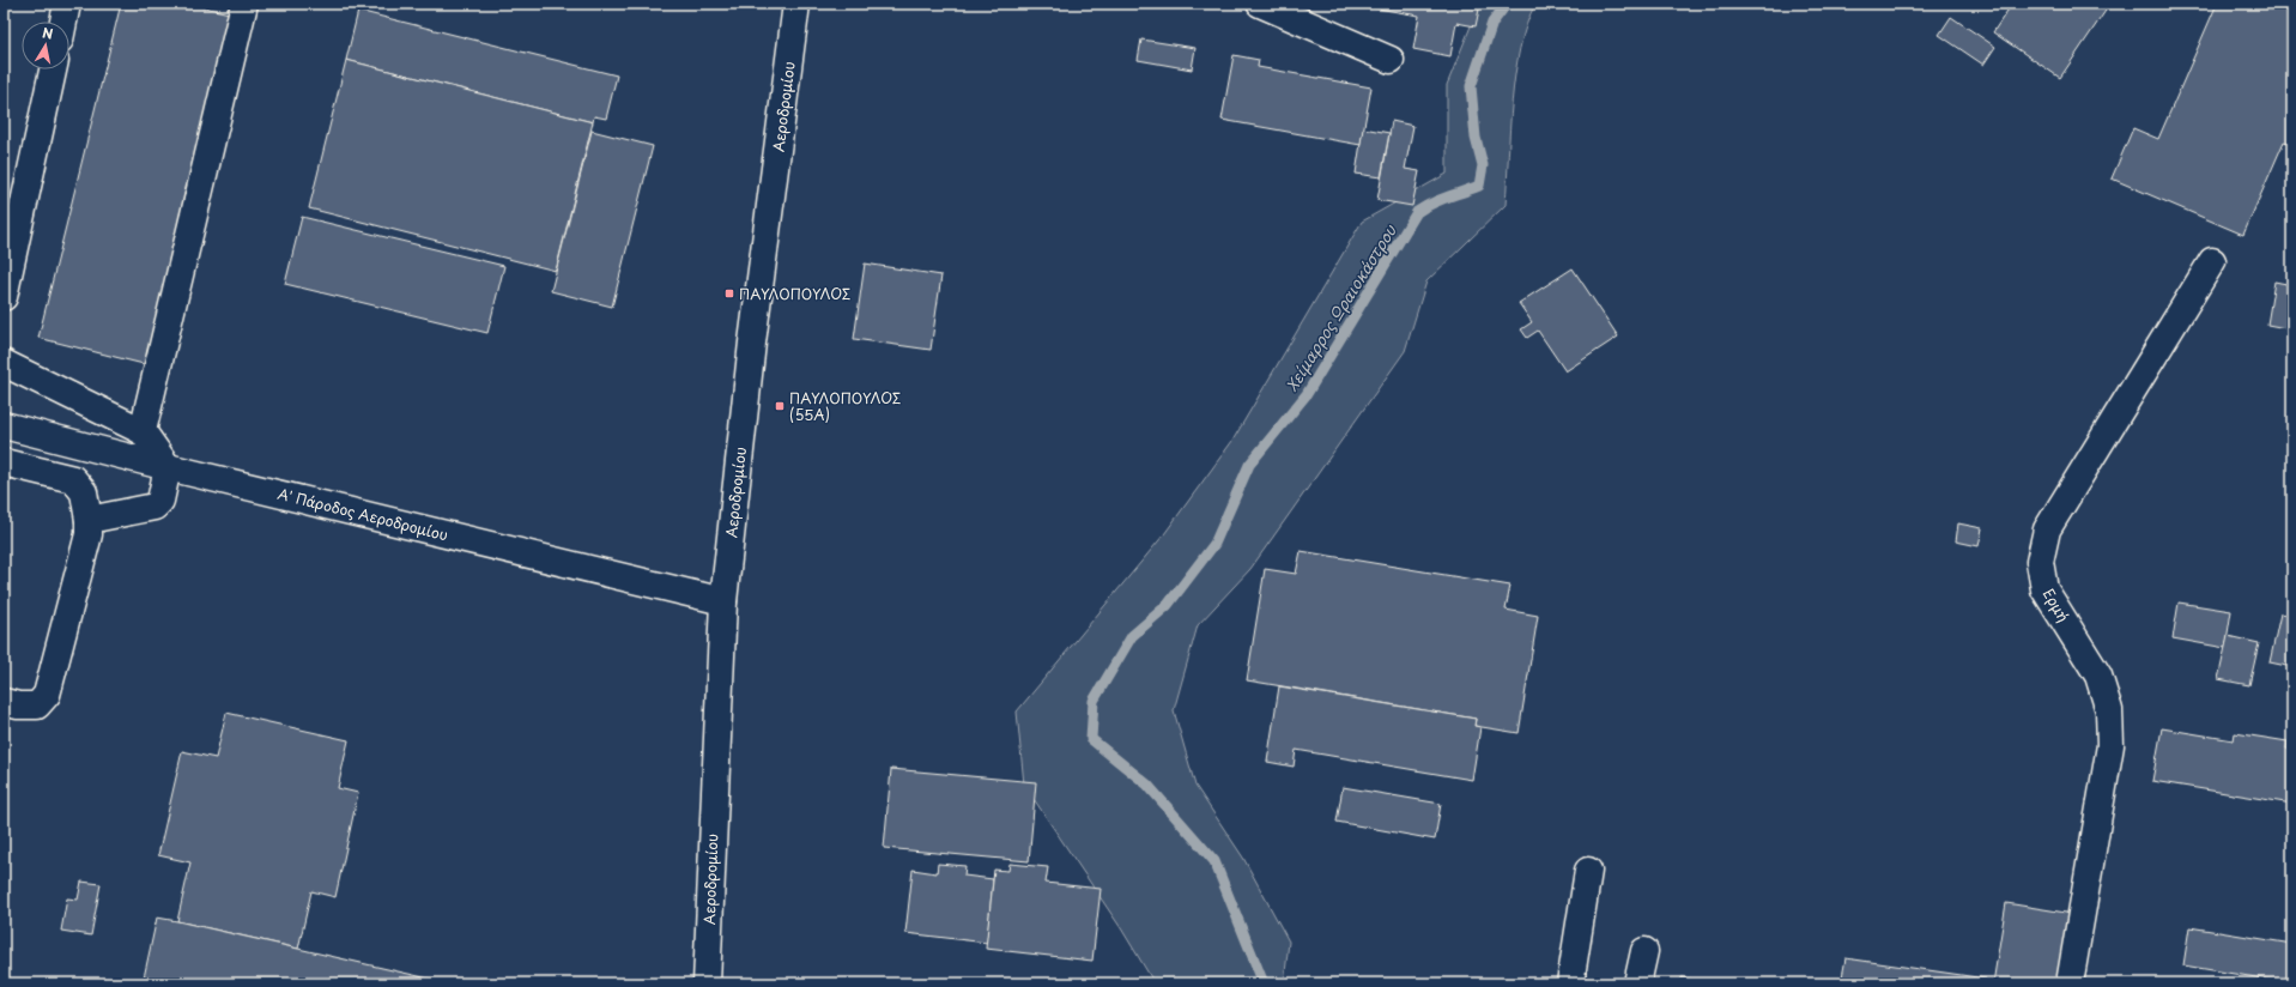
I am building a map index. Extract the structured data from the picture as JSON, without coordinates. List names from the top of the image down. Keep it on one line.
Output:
{"streets":{"street":["Αεροδρομίου","Α' Πάροδος Αεροδρομίου","Ερμή"]},"crossings":[["Αεροδρομίου","Α' Πάροδος Αεροδρομίου"]],"water":["Χείμαρρος Ωραιοκάστρου"],"places":{"transit":["ΠΑΥΛΟΠΟΥΛΟΣ","ΠΑΥΛΟΠΟΥΛΟΣ (55Α)"]},"north":"top"}
